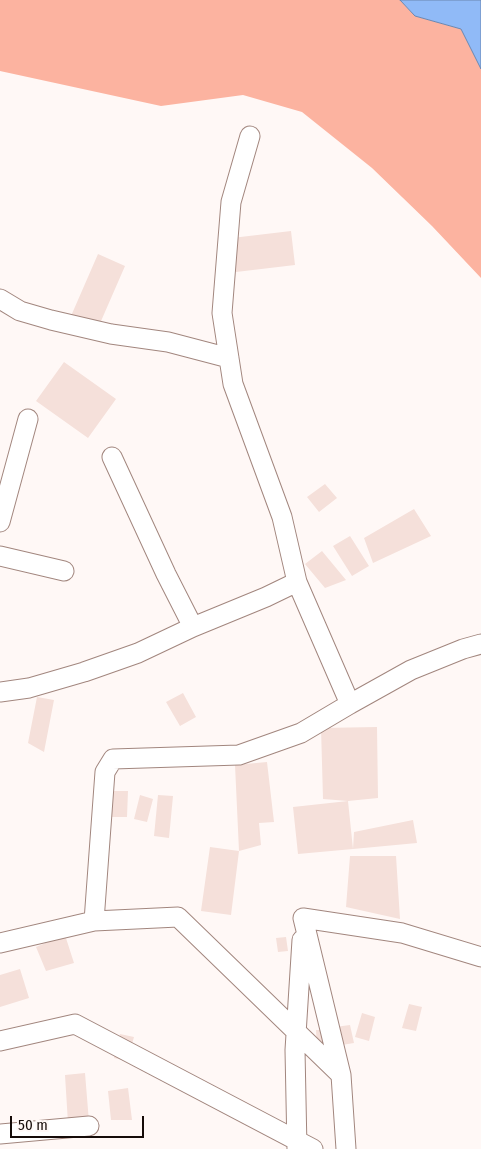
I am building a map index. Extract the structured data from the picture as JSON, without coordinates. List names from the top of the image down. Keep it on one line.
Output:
{"scale_bar":"50 m"}
